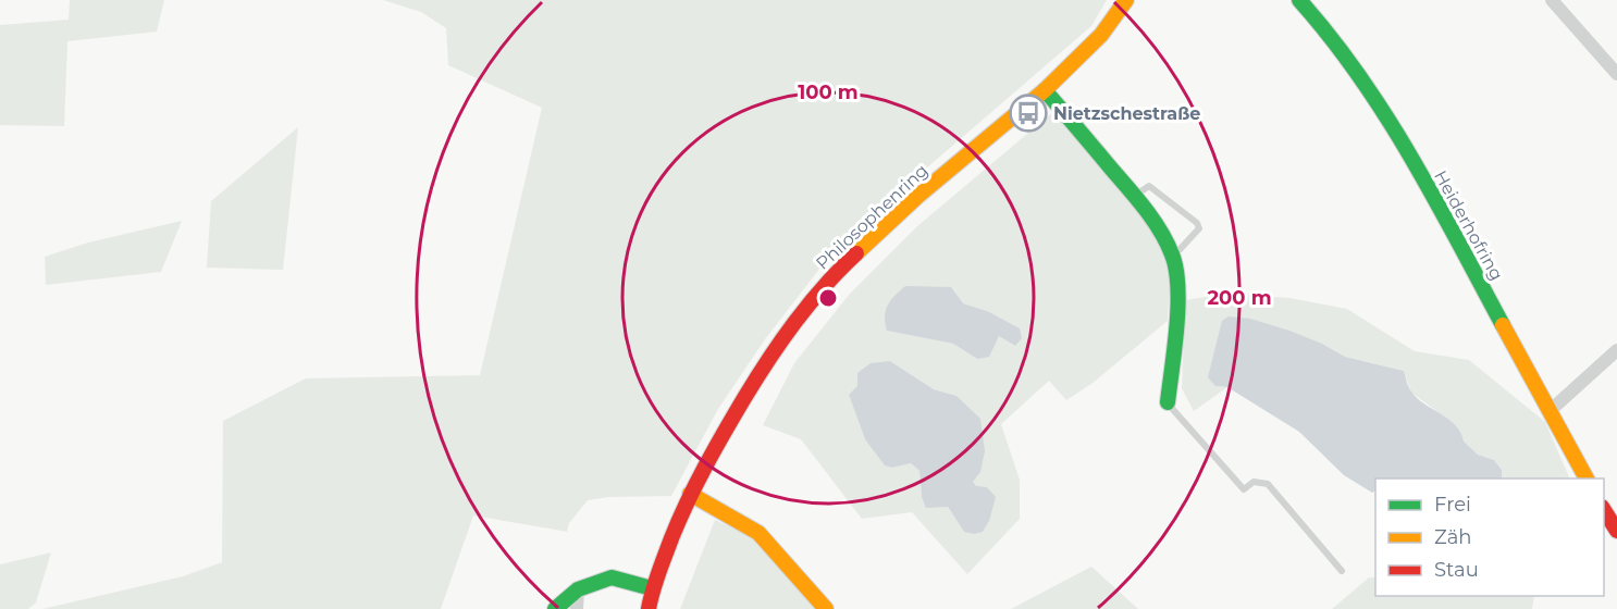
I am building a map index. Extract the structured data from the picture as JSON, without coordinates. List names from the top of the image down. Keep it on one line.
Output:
{"streets":{"street":["Philosophenring","Heiderhofring"]},"places":{"bus stop":["Nietzschestraße"]},"legend":["Frei","Zäh","Stau"],"rings":["100 m","200 m"]}
